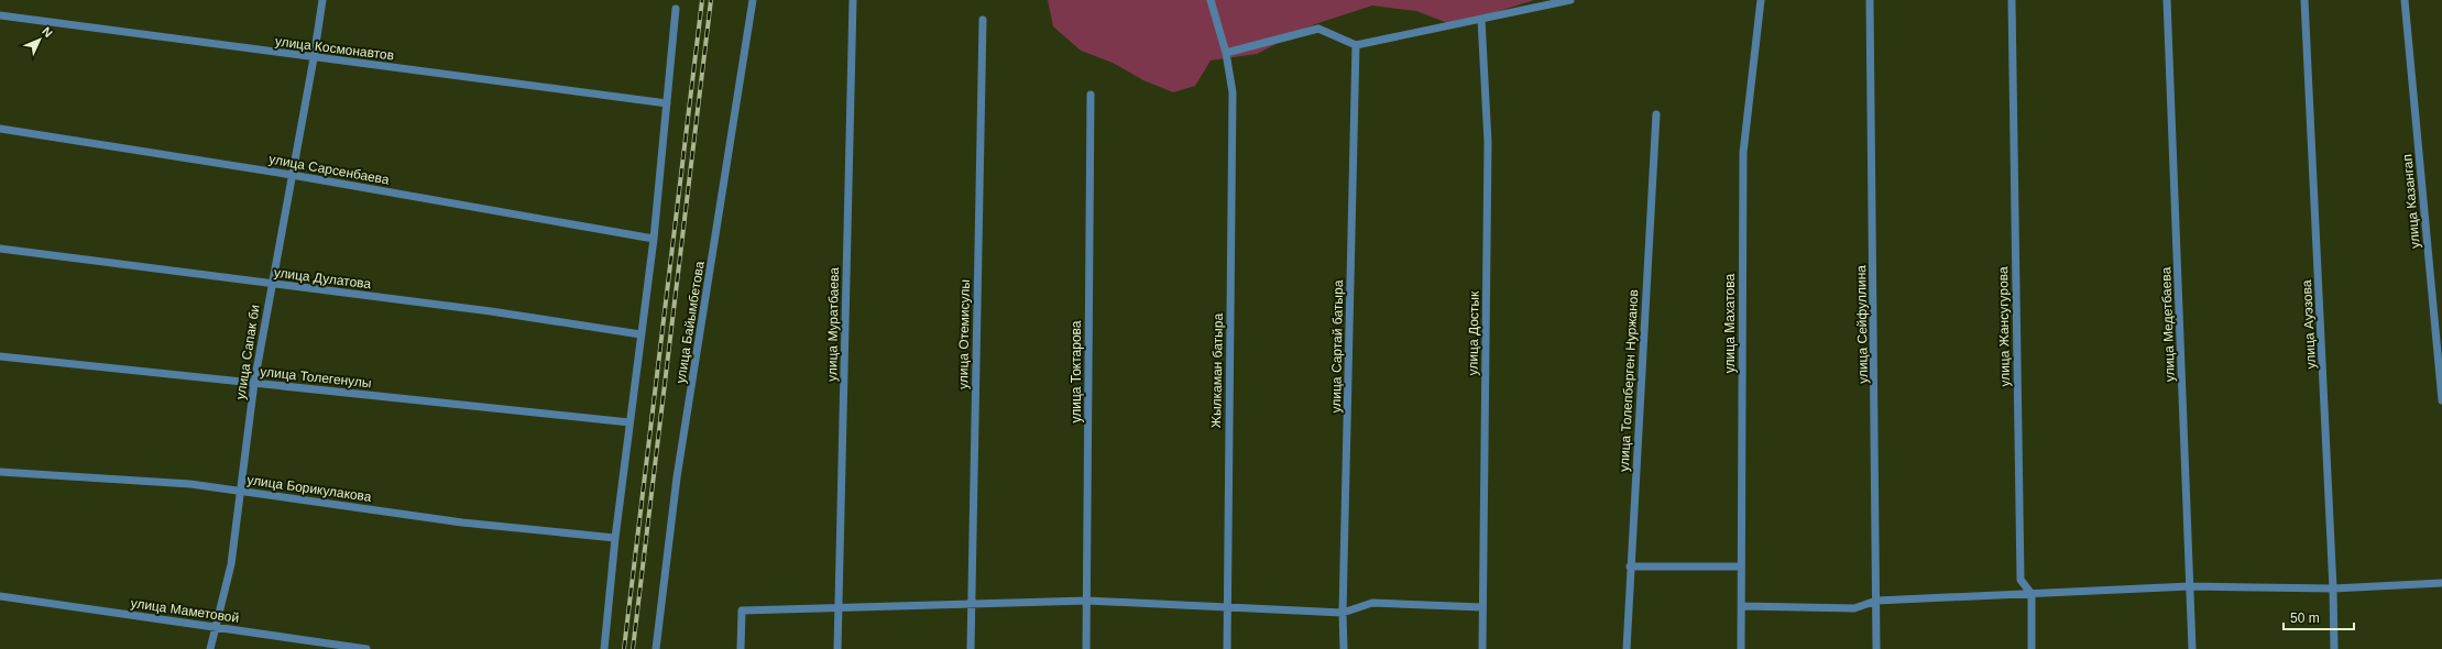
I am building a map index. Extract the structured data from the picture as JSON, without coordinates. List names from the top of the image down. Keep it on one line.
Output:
{"streets":{"street":["улица Космонавтов","улица Сарсенбаева","улица Казангап","улица Дулатова","улица Байымбетова","улица Махатова","улица Муратбаева","улица Сейфуллина","улица Медетбаева","улица Ауэзова","улица Жансугурова","улица Достык","улица Отемисулы","улица Сартай батыра","улица Сапак би","Жылкаман батыра","улица Токтарова","улица Толегенулы","улица Толепберген Нуржанов","улица Борикулакова","улица Маметовой"]},"crossings":[["улица Космонавтов","улица Сапак би"],["улица Сарсенбаева","улица Сапак би"],["улица Дулатова","улица Сапак би"],["улица Сапак би","улица Толегенулы"],["улица Сапак би","улица Борикулакова"],["улица Сапак би","улица Маметовой"]],"scale_bar":"50 m","north":"top right"}
